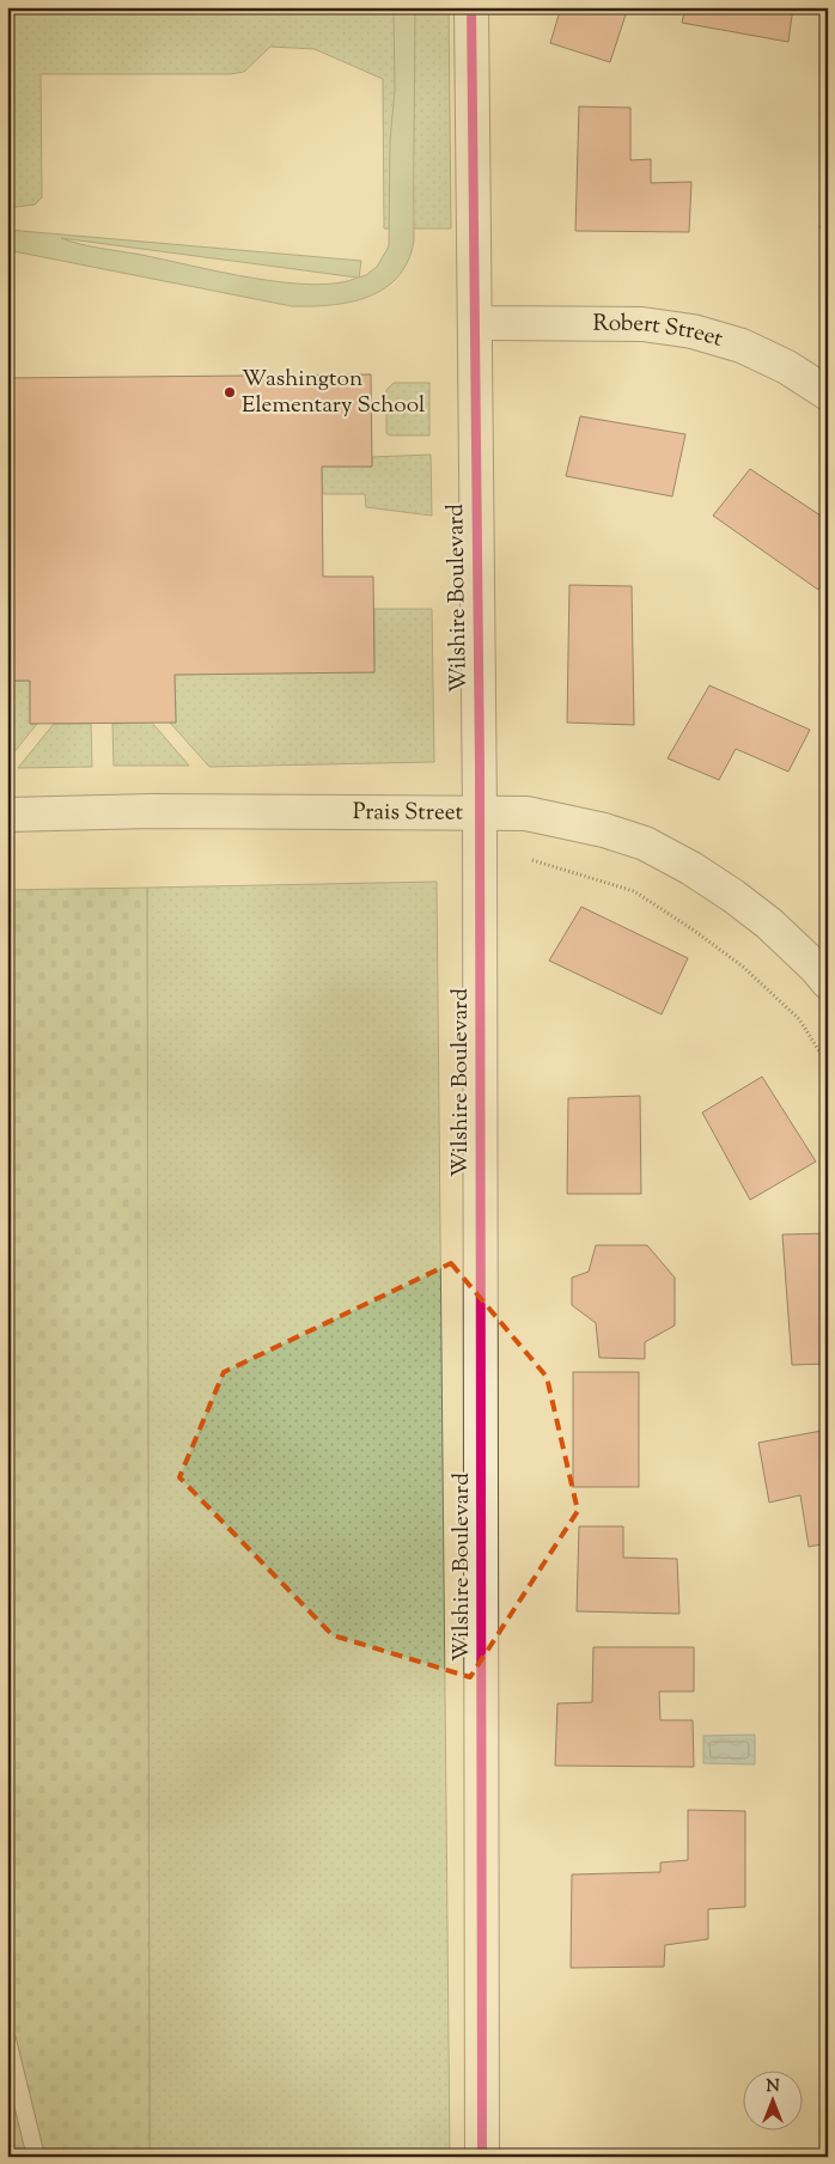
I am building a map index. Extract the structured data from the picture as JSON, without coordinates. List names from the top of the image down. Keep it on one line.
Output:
{"streets":{"street":["Robert Street","Wilshire Boulevard","Prais Street"]},"crossings":[["Robert Street","Wilshire Boulevard"],["Wilshire Boulevard","Prais Street"]],"places":["Washington Elementary School"],"north":"top"}
